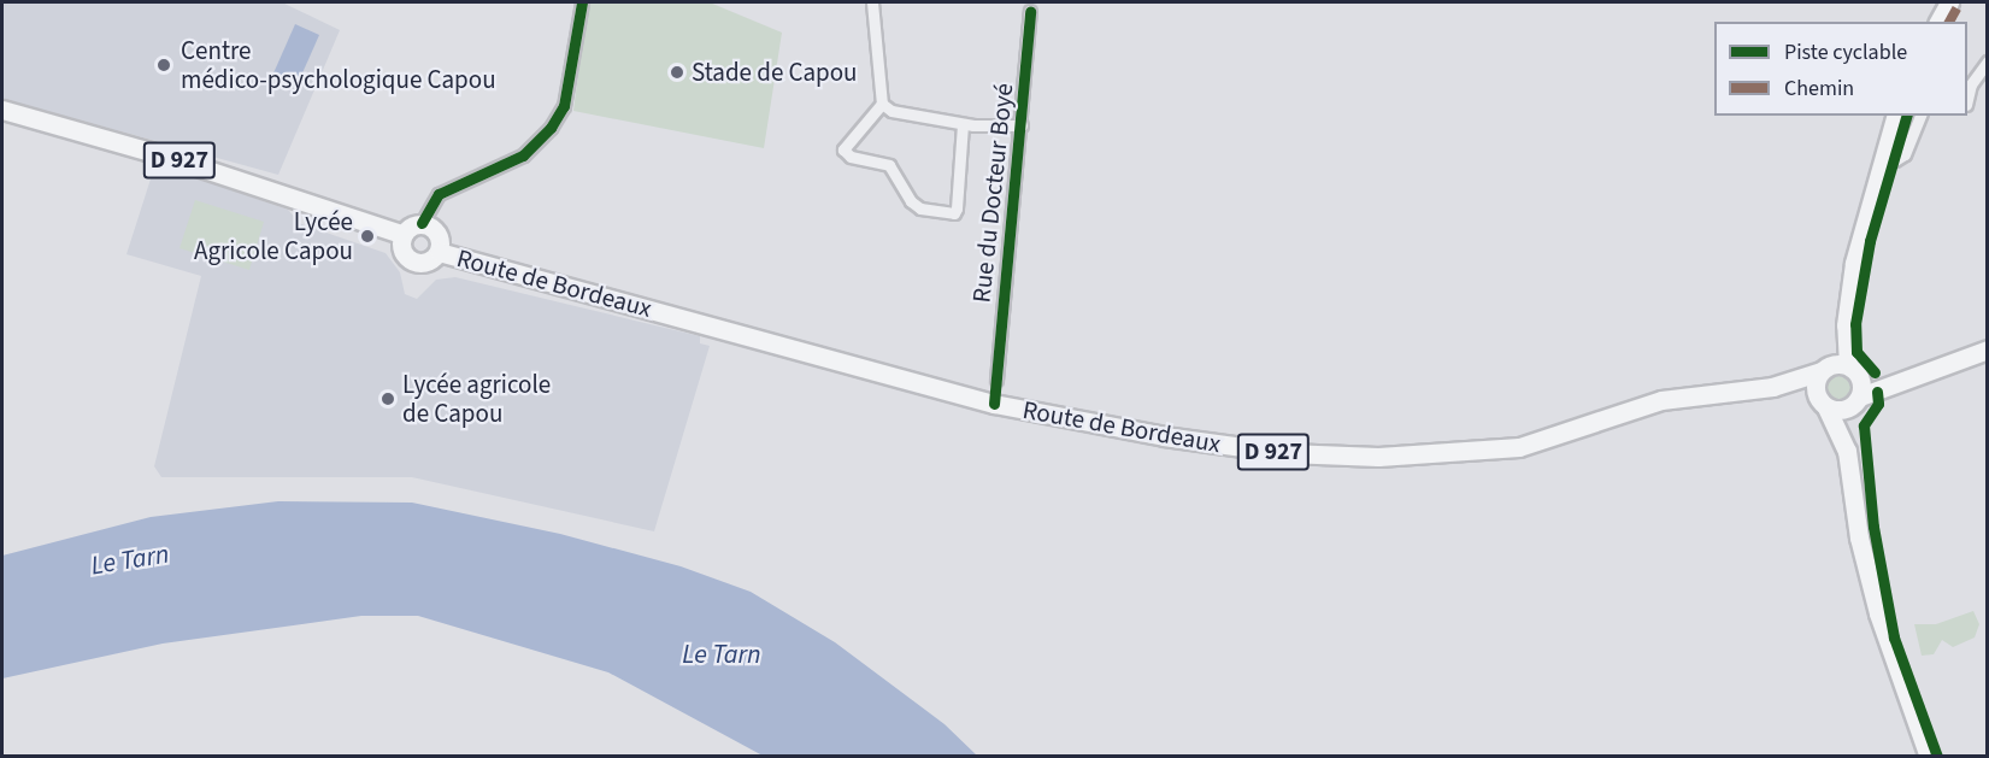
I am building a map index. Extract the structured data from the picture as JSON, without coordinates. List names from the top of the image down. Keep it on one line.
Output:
{"streets":{"main road":["D 927","Route de Bordeaux"],"street":["Rue du Docteur Boyé"]},"crossings":[["D 927","Route de Bordeaux"]],"water":["Le Tarn"],"places":["Centre médico-psychologique Capou","Stade de Capou","Lycée Agricole Capou","Lycée agricole de Capou"],"legend":["Piste cyclable","Chemin"]}
